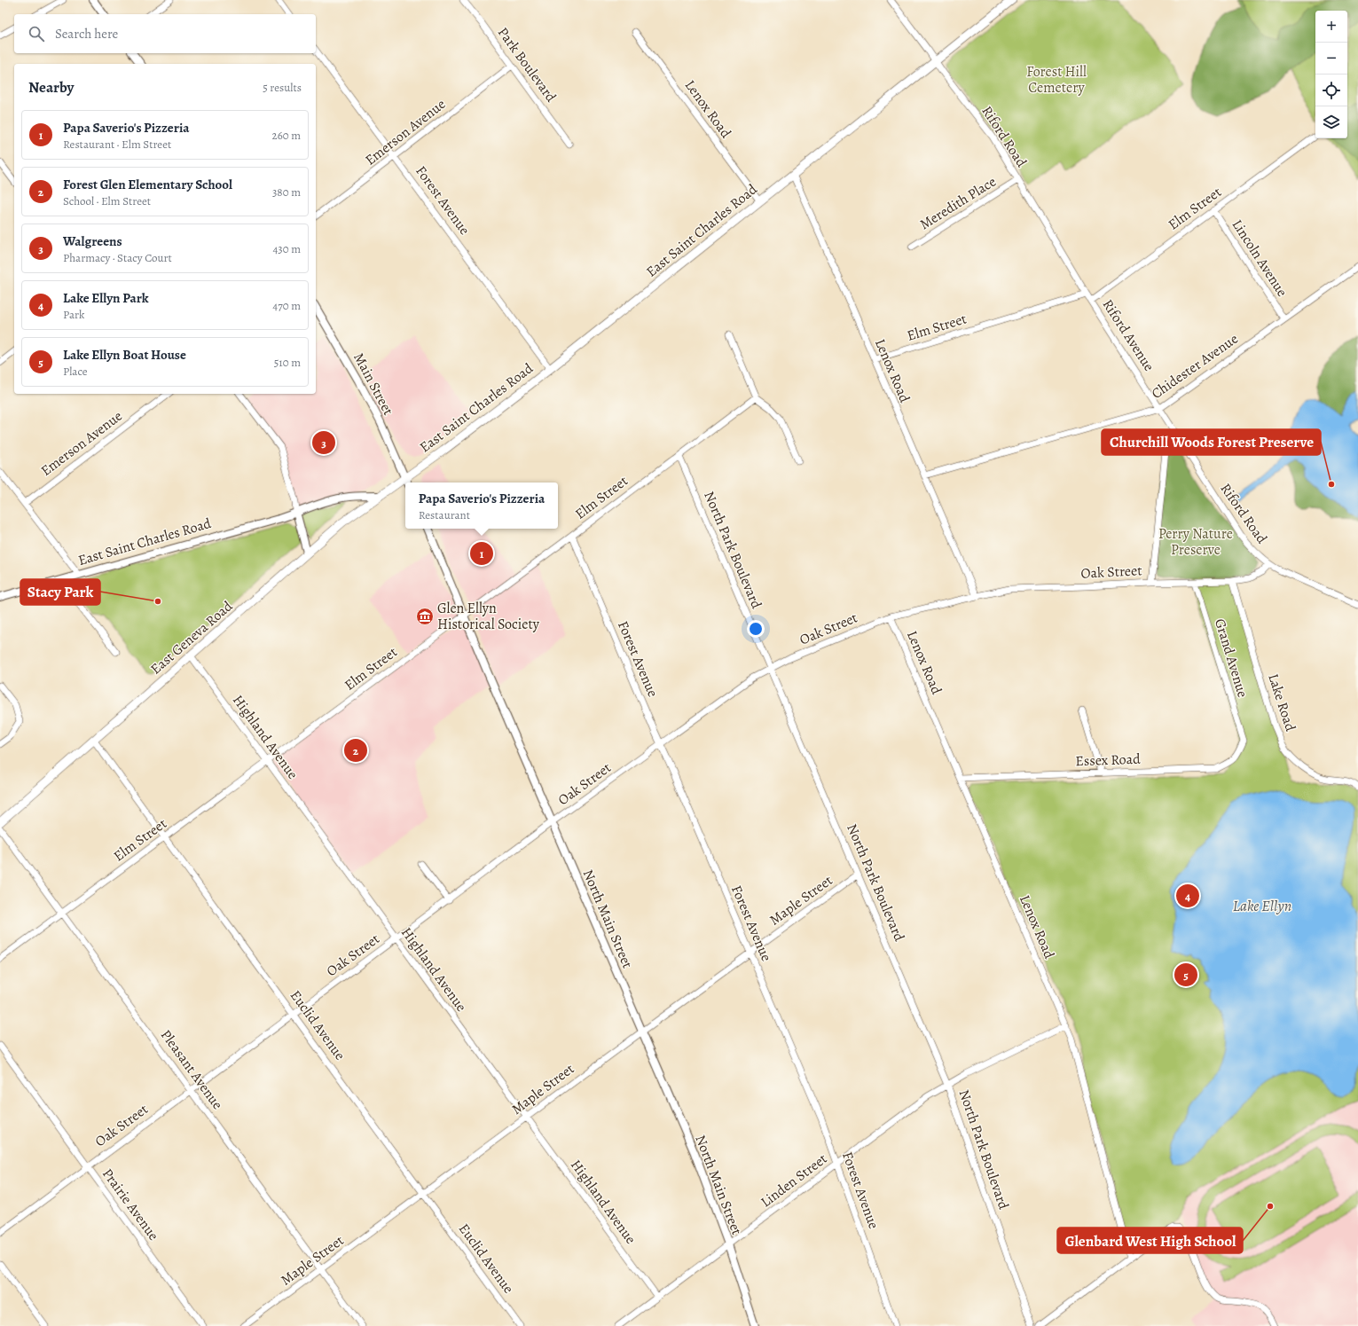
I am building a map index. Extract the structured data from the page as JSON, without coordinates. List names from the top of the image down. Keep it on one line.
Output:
{"streets":{"main road":["East Saint Charles Road","East Geneva Road"],"street":["Park Boulevard","Lenox Road","Emerson Avenue","Riford Road","Forest Avenue","Meredith Place","Elm Street","Lincoln Avenue","Riford Avenue","Chidester Avenue","Main Street","North Park Boulevard","Oak Street","Grand Avenue","Lake Road","Highland Avenue","Essex Road","Maple Street","North Main Street","Euclid Avenue","Pleasant Avenue","Linden Street","Prairie Avenue"]},"crossings":[["Park Boulevard","Emerson Avenue"],["Lenox Road","Elm Street"],["Lenox Road","East Saint Charles Road"],["Lenox Road","Chidester Avenue"],["Lenox Road","Oak Street"],["Lenox Road","Essex Road"],["Lenox Road","Linden Street"],["Emerson Avenue","Forest Avenue"],["Riford Road","Meredith Place"],["Riford Road","Elm Street"],["Riford Road","East Saint Charles Road"],["Riford Road","Riford Avenue"],["Riford Road","Chidester Avenue"],["Riford Road","Oak Street"],["Forest Avenue","Elm Street"],["Forest Avenue","East Saint Charles Road"],["Forest Avenue","Oak Street"],["Forest Avenue","Maple Street"],["Forest Avenue","Linden Street"],["Elm Street","Lincoln Avenue"],["Elm Street","Riford Avenue"],["Elm Street","North Park Boulevard"],["Elm Street","Highland Avenue"],["Elm Street","North Main Street"],["Elm Street","Euclid Avenue"],["Elm Street","Pleasant Avenue"],["East Saint Charles Road","Main Street"],["East Saint Charles Road","East Geneva Road"],["Lincoln Avenue","Chidester Avenue"],["Riford Avenue","Chidester Avenue"],["Main Street","East Geneva Road"],["North Park Boulevard","Oak Street"],["North Park Boulevard","Maple Street"],["North Park Boulevard","Linden Street"],["Oak Street","Grand Avenue"],["Oak Street","Lake Road"],["Oak Street","Highland Avenue"],["Oak Street","North Main Street"],["Oak Street","Euclid Avenue"],["Oak Street","Pleasant Avenue"],["Oak Street","Prairie Avenue"],["East Geneva Road","Highland Avenue"],["East Geneva Road","Euclid Avenue"],["Grand Avenue","Essex Road"],["Highland Avenue","Maple Street"],["Highland Avenue","Linden Street"],["Maple Street","North Main Street"],["Maple Street","Euclid Avenue"],["Maple Street","Pleasant Avenue"],["North Main Street","Linden Street"]],"water":["Lake Ellyn"],"parks":["Forest Hill Cemetery","Perry Nature Preserve"],"places":{"other":["Churchill Woods Forest Preserve","Stacy Park","Glenbard West High School"],"museum":["Glen Ellyn Historical Society"]},"page":{"map_buttons":["+","−"],"search":"Search here","heading":["Nearby","5 results"],"list":[{"mark":"1","name":"Papa Saverio's Pizzeria","note":"Restaurant · Elm Street","value":"260 m"},{"mark":"2","name":"Forest Glen Elementary School","note":"School · Elm Street","value":"380 m"},{"mark":"3","name":"Walgreens","note":"Pharmacy · Stacy Court","value":"430 m"},{"mark":"4","name":"Lake Ellyn Park","note":"Park","value":"470 m"},{"mark":"5","name":"Lake Ellyn Boat House","note":"Place","value":"510 m"}],"pins":["3","1","2","4","5"],"popup":["Papa Saverio's Pizzeria","Restaurant"]}}
